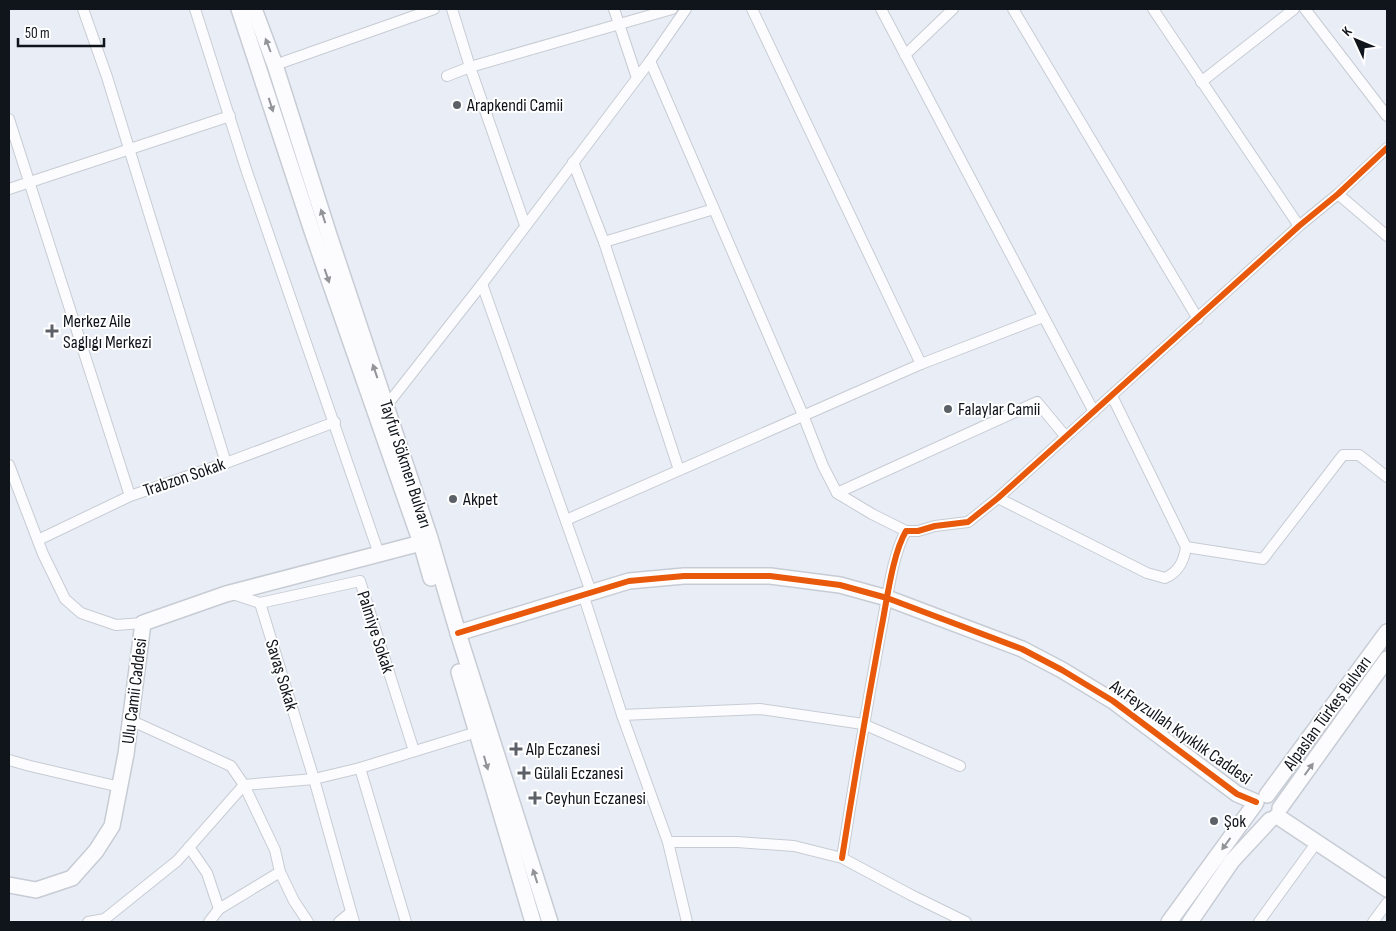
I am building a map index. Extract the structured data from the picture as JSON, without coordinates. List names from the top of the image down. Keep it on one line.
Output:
{"streets":{"main road":["Tayfur Sökmen Bulvarı","Ulu Camii Caddesi","Alpaslan Türkeş Bulvarı","Av.Feyzullah Kıyıklık Caddesi"],"street":["Trabzon Sokak","Palmiye Sokak","Savaş Sokak"]},"crossings":[["Tayfur Sökmen Bulvarı","Ulu Camii Caddesi"],["Tayfur Sökmen Bulvarı","Av.Feyzullah Kıyıklık Caddesi"],["Palmiye Sokak","Savaş Sokak"],["Alpaslan Türkeş Bulvarı","Av.Feyzullah Kıyıklık Caddesi"]],"places":{"other":["Arapkendi Camii","Falaylar Camii","Akpet","Şok"],"health":["Merkez Aile Saglıgı Merkezi","Alp Eczanesi","Gülali Eczanesi","Ceyhun Eczanesi"]},"scale_bar":"50 m","north":"top left"}
